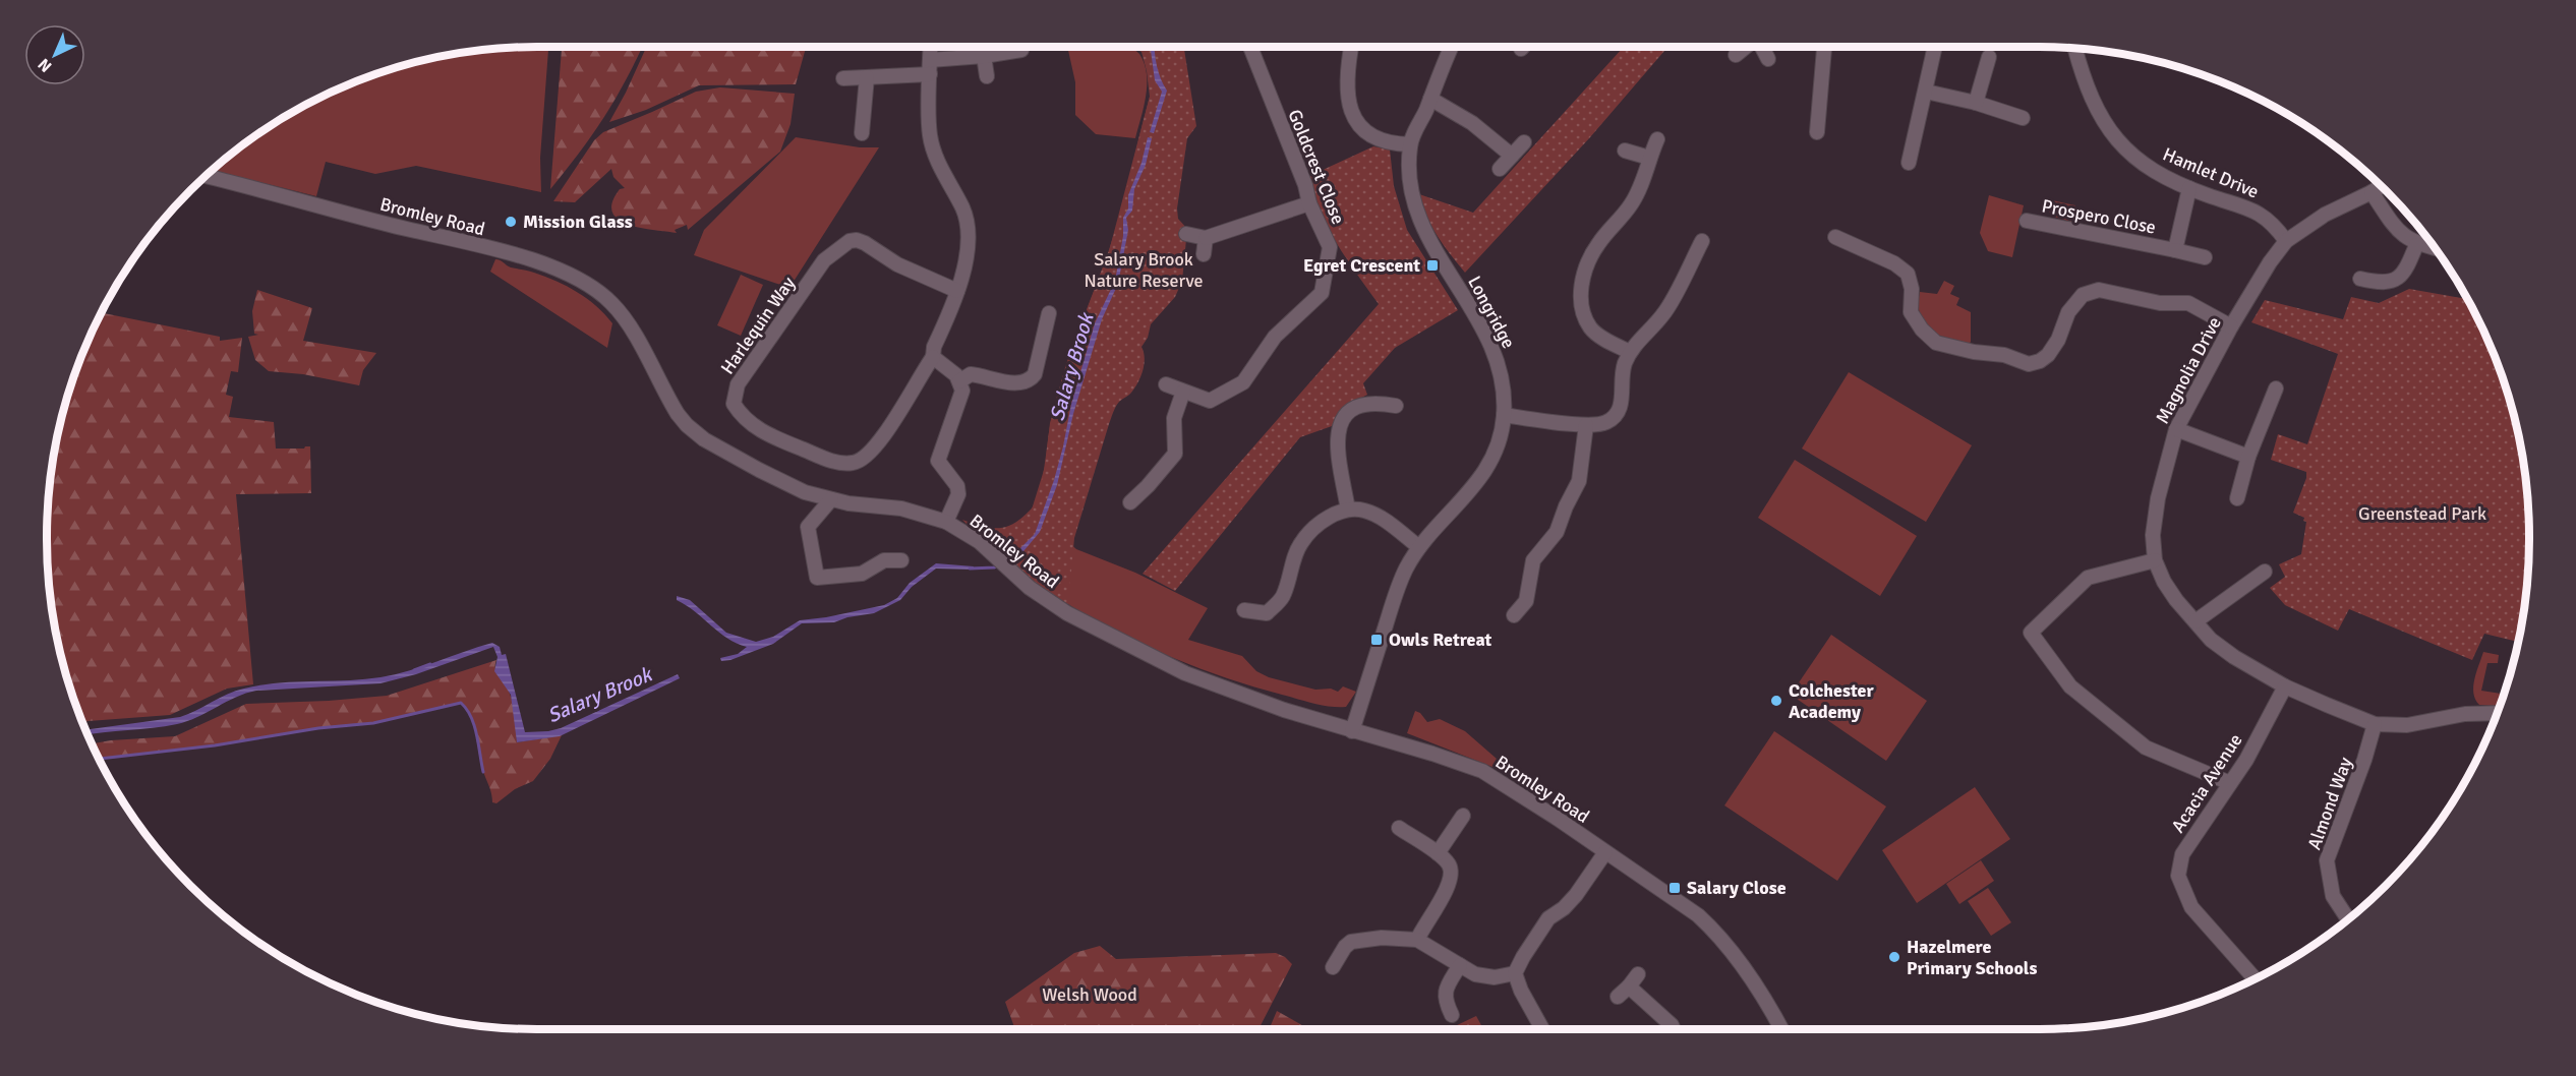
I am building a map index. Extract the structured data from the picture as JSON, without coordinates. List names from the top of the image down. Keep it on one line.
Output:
{"streets":{"street":["Goldcrest Close","Hamlet Drive","Bromley Road","Prospero Close","Longridge","Harlequin Way","Magnolia Drive","Acacia Avenue","Almond Way"]},"crossings":[["Hamlet Drive","Prospero Close"],["Hamlet Drive","Magnolia Drive"],["Bromley Road","Longridge"],["Magnolia Drive","Acacia Avenue"],["Magnolia Drive","Almond Way"]],"water":["Salary Brook"],"parks":["Salary Brook Nature Reserve","Greenstead Park","Welsh Wood"],"places":{"other":["Mission Glass","Colchester Academy","Hazelmere Primary Schools"],"transit":["Egret Crescent","Owls Retreat","Salary Close"]},"north":"bottom left"}
